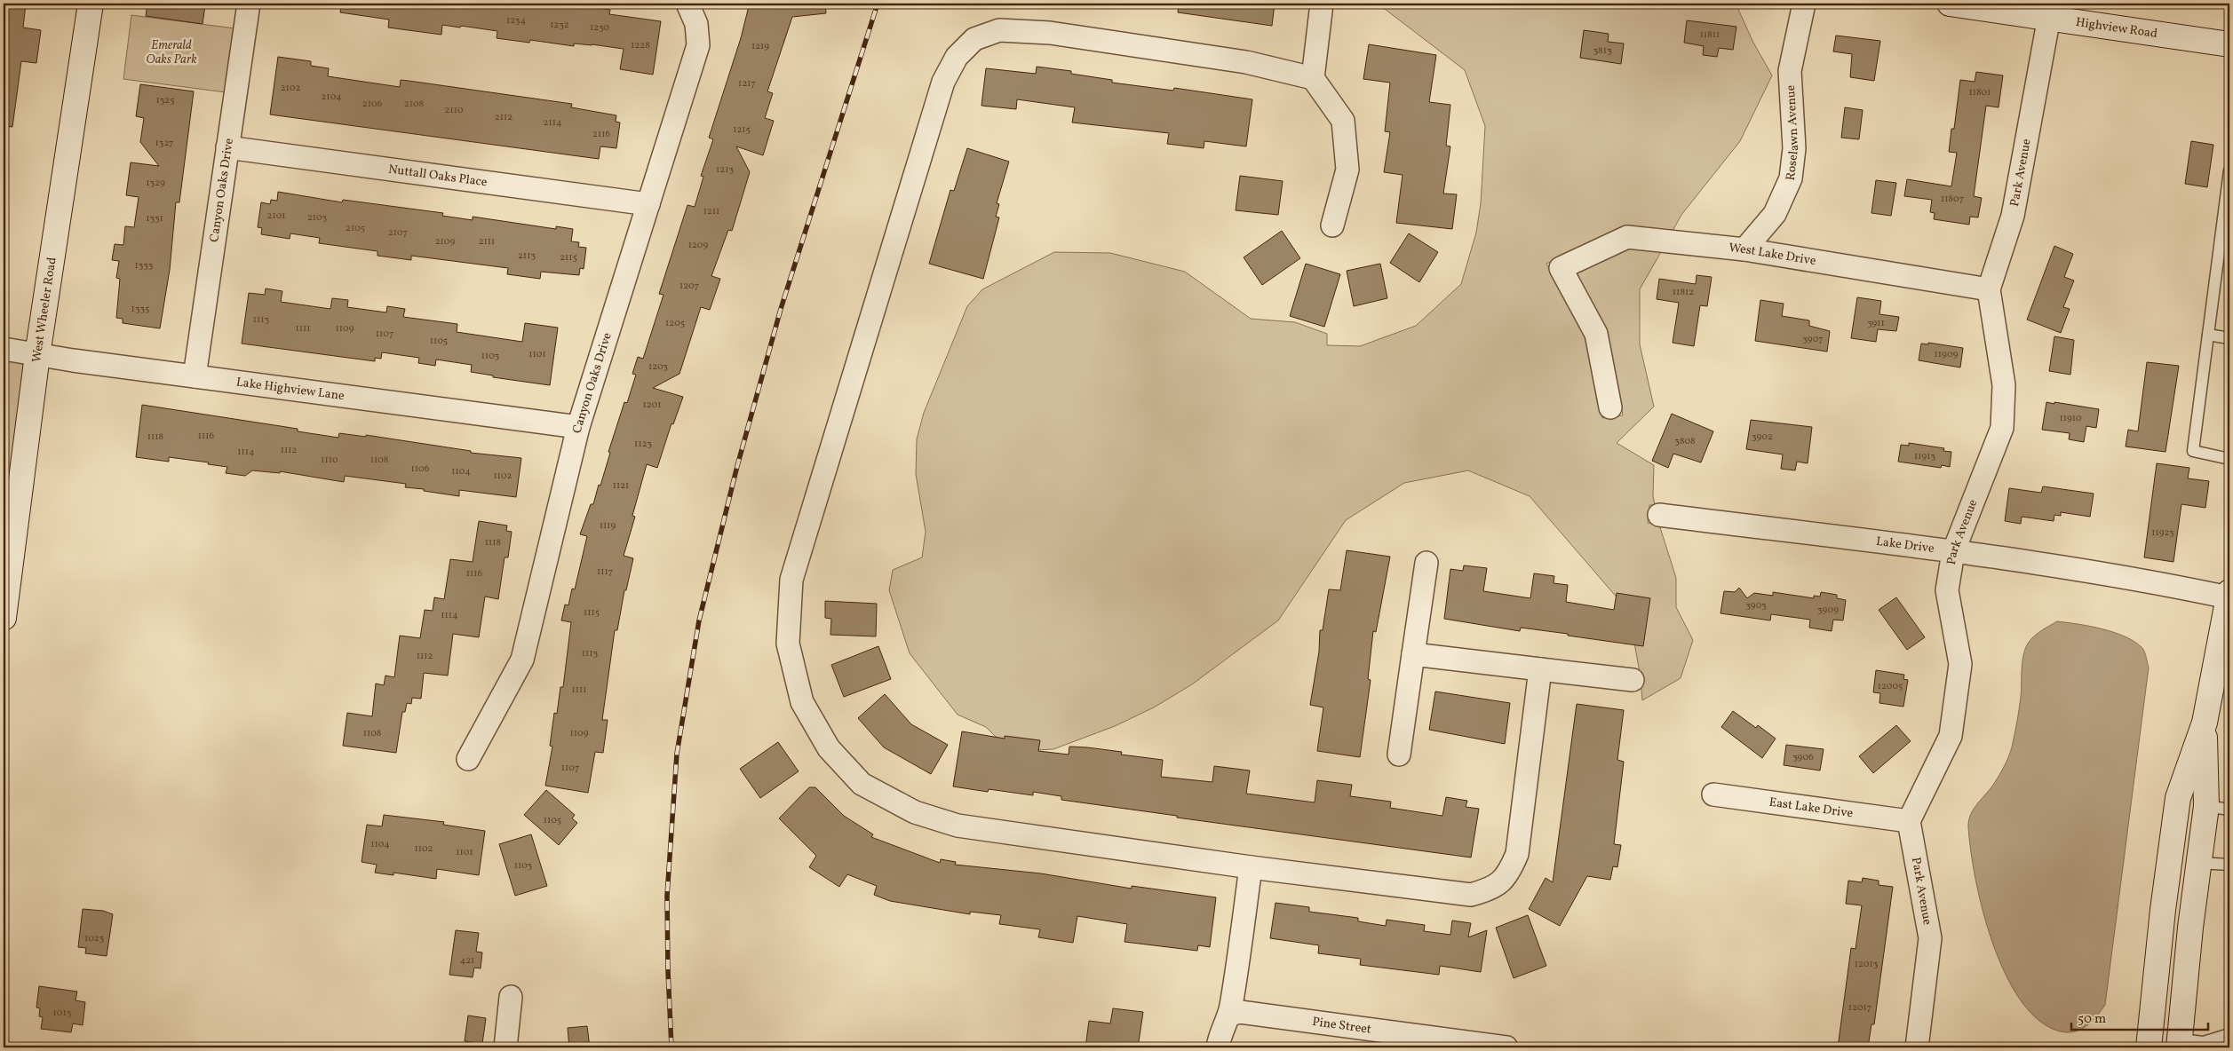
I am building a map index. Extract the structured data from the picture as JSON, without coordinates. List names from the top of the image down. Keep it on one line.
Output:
{"streets":{"street":["Highview Road","Roselawn Avenue","Park Avenue","Nuttall Oaks Place","Canyon Oaks Drive","West Lake Drive","West Wheeler Road","Lake Highview Lane","Lake Drive","East Lake Drive","Pine Street"]},"crossings":[["Highview Road","Park Avenue"],["Roselawn Avenue","West Lake Drive"],["Park Avenue","West Lake Drive"],["Park Avenue","Lake Drive"],["Park Avenue","East Lake Drive"],["Nuttall Oaks Place","Canyon Oaks Drive"],["Canyon Oaks Drive","Lake Highview Lane"],["West Wheeler Road","Lake Highview Lane"]],"parks":["Emerald Oaks Park"],"house_numbers":["1234","1232","1230","11811","1228","1219","3813","1217","2102","11801","2104","1325","2106","2108","2110","2112","2114","1215","2116","1327","1213","1329","11807","1211","2101","2103","1331","2105","2107","2109","2111","1209","2113","2115","1333","1207","11812","1335","1113","1205","3911","1111","1109","1107","3907","1105","1101","11909","1103","1203","1201","11910","1116","1118","3902","3808","1123","1112","1114","11913","1110","1108","1106","1104","1102","1121","1119","11923","1118","1117","1116","3903","3909","1115","1114","1113","1112","12005","1111","1108","1109","3906","1107","1105","1104","1102","1101","1103","1023","421","12013","12017","1013"],"scale_bar":"50 m"}
